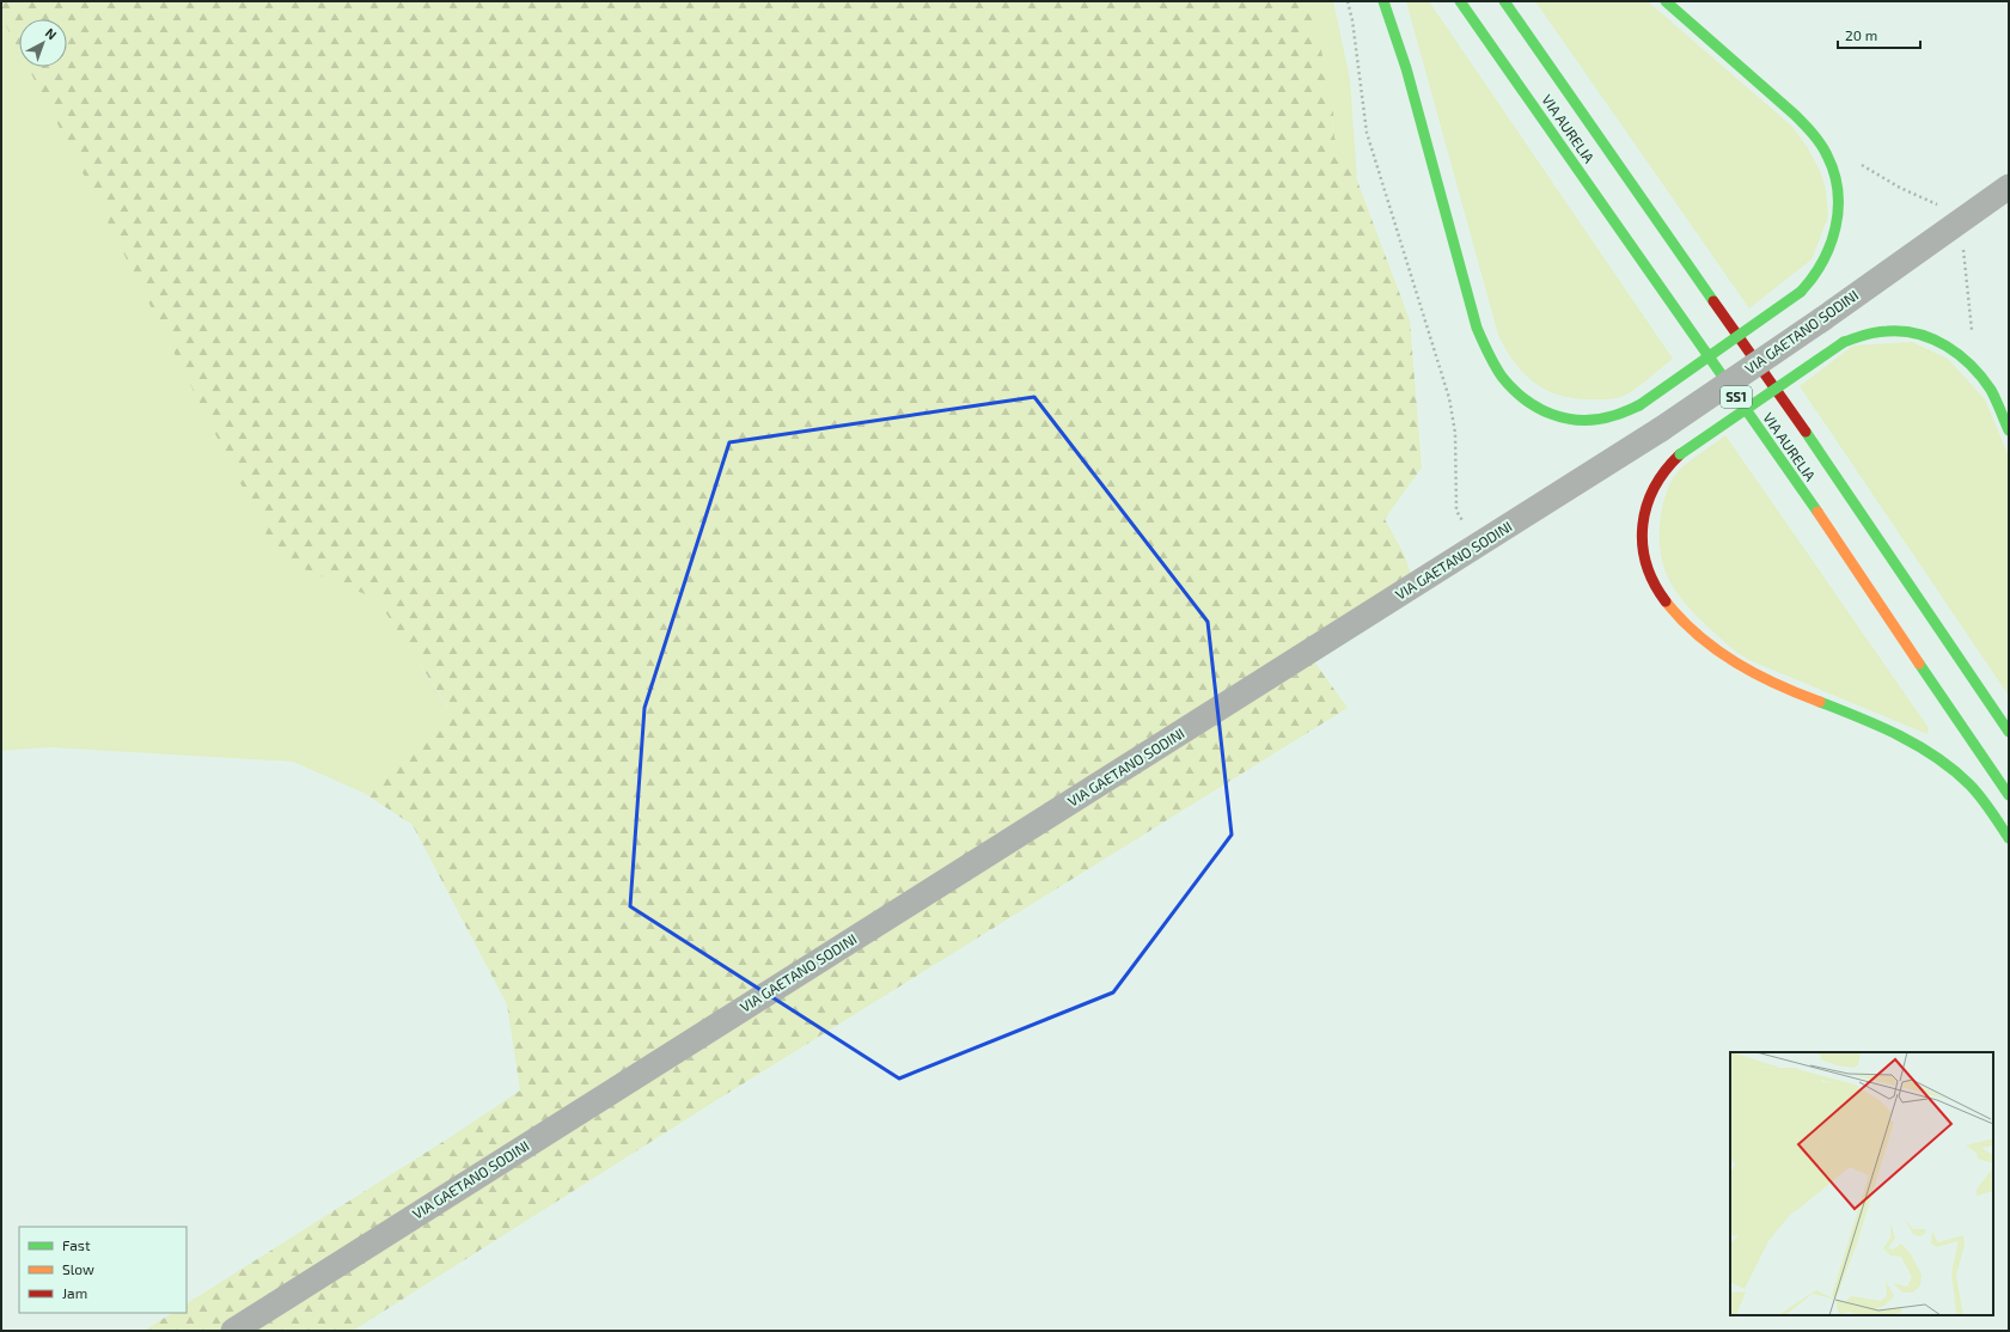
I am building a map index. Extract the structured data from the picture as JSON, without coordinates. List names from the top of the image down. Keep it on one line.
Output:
{"streets":{"highway":["VIA AURELIA","SS1"],"street":["VIA GAETANO SODINI"]},"legend":["Fast","Slow","Jam"],"scale_bar":"20 m","north":"top right"}
